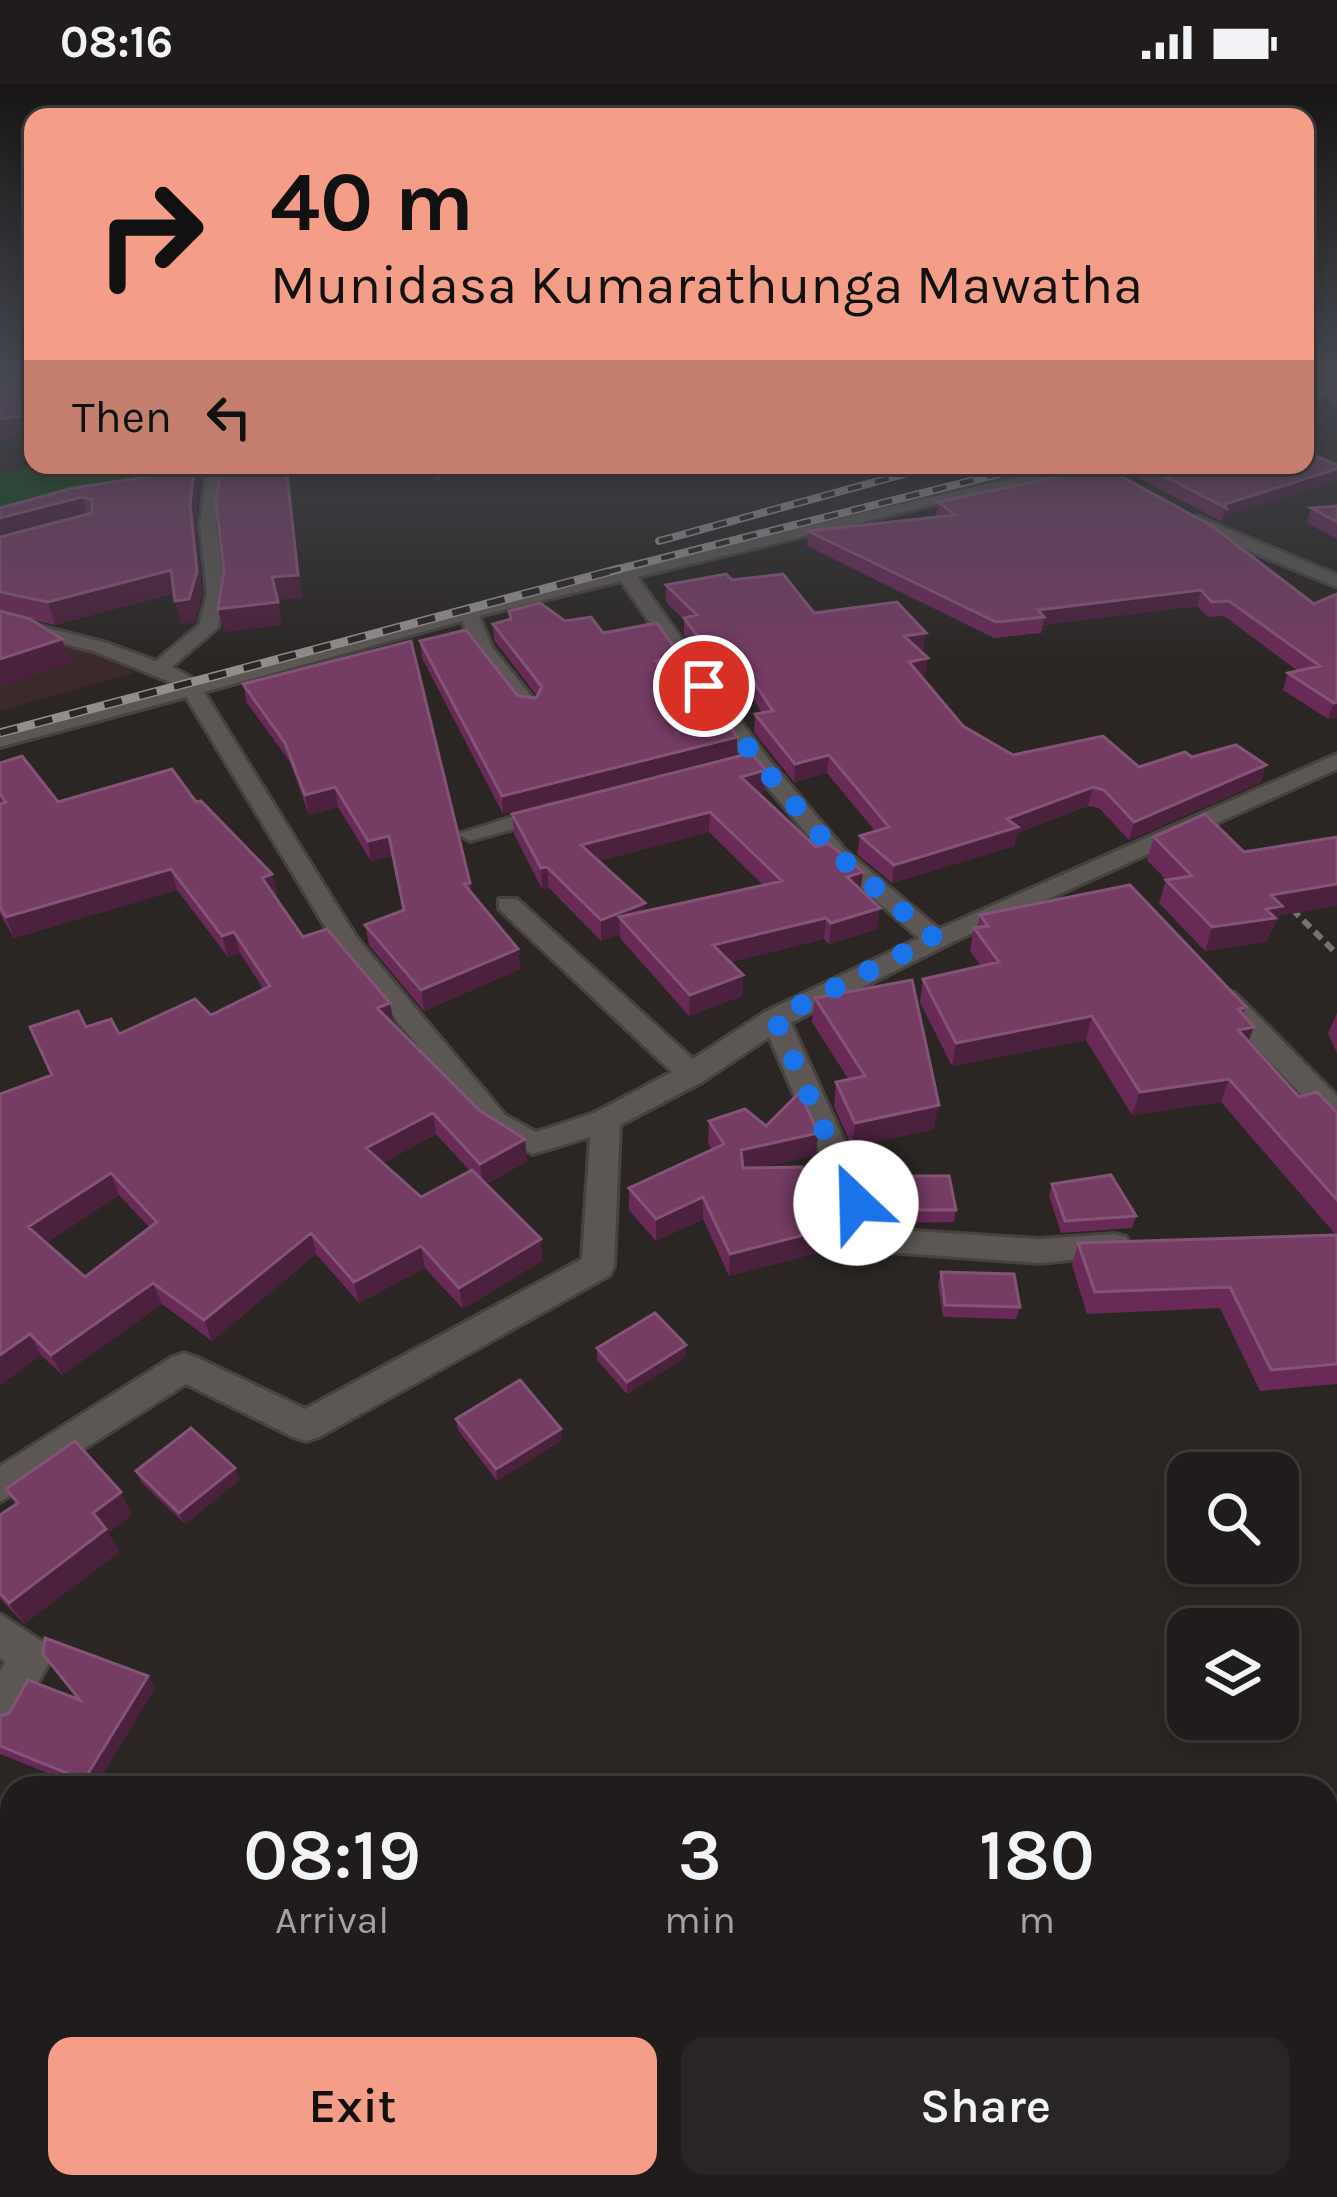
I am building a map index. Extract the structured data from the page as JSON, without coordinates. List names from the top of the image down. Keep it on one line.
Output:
{"page":{"status":"08:16","turn":["40 m","Munidasa Kumarathunga Mawatha"],"then":"Then","eta":["08:19","Arrival","3","min","180","m"],"buttons":["Exit","Share"]}}
